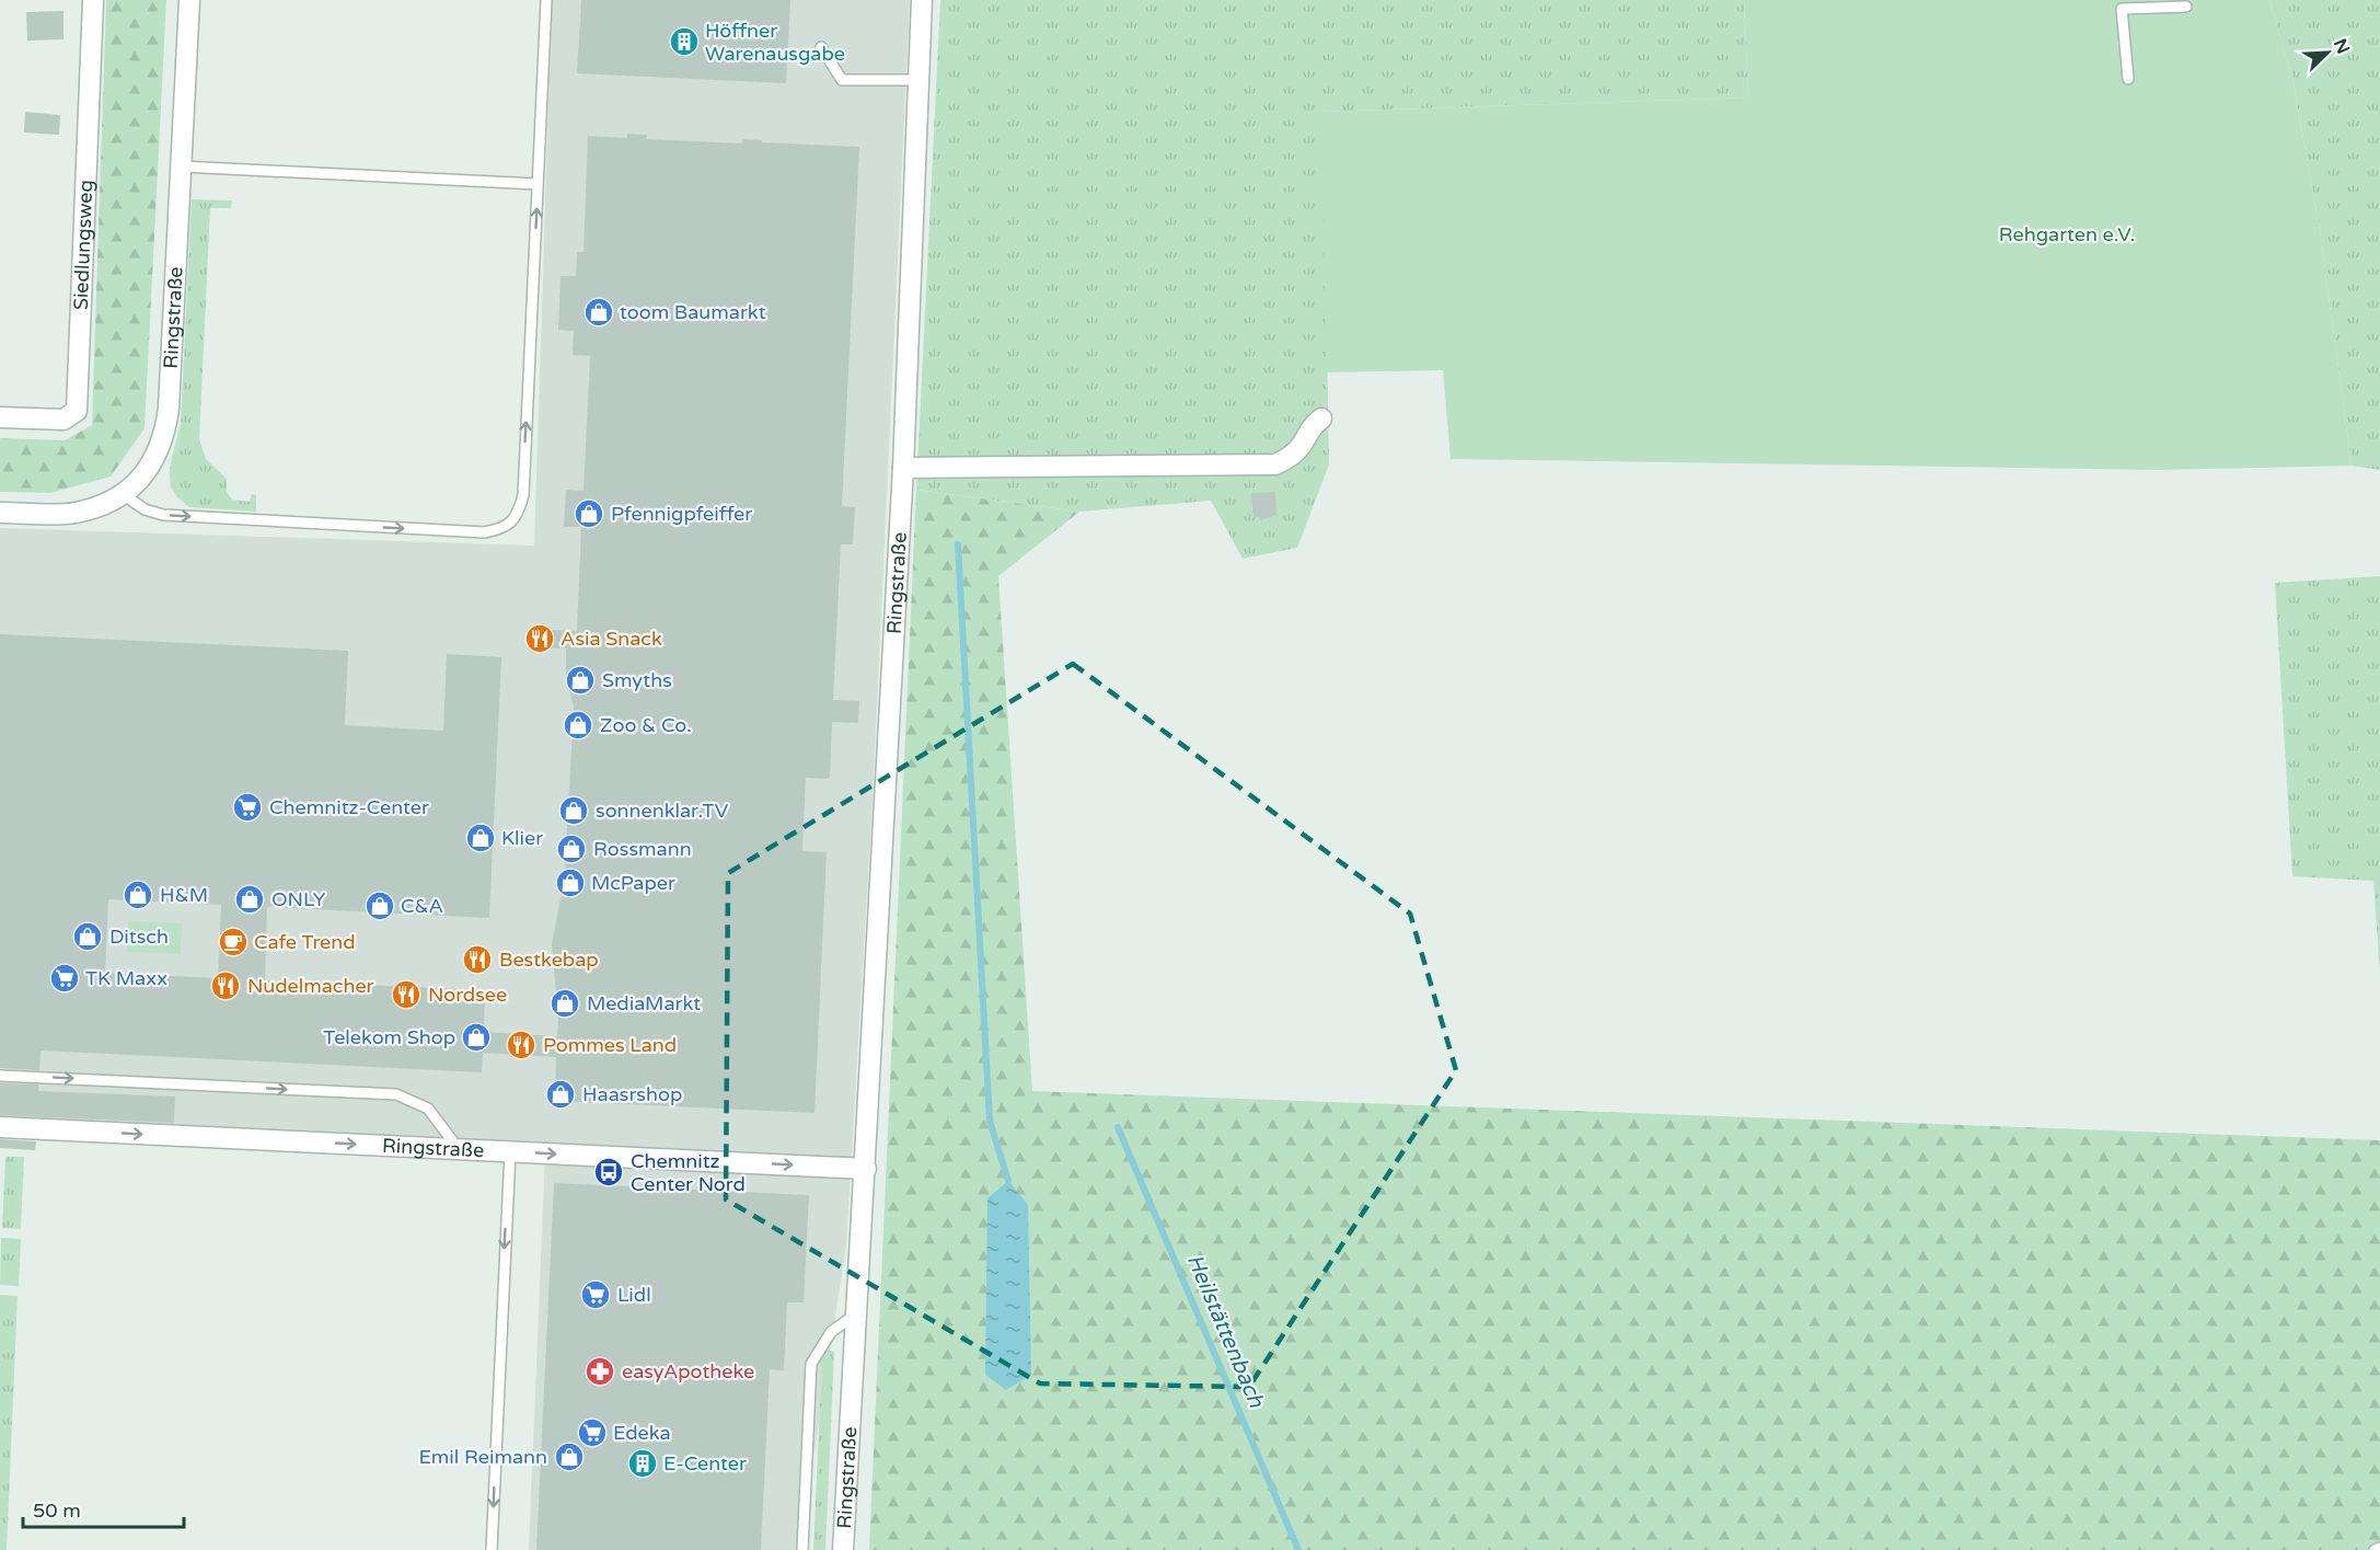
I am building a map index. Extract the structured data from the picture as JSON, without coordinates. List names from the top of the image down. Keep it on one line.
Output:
{"streets":{"street":["Siedlungsweg","Ringstraße"]},"water":["Heilstättenbach"],"parks":["Rehgarten e.V."],"places":{"building":["Höffner Warenausgabe","E-Center"],"shop":["toom Baumarkt","Pfennigpfeiffer","Smyths","Zoo & Co.","sonnenklar.TV","Klier","Rossmann","McPaper","H&M","ONLY","C&A","Ditsch","MediaMarkt","Telekom Shop","Haasrshop","Emil Reimann"],"restaurant":["Asia Snack","Bestkebap","Nudelmacher","Nordsee","Pommes Land"],"supermarket":["Chemnitz-Center","TK Maxx","Lidl","Edeka"],"cafe":["Cafe Trend"],"bus stop":["Chemnitz Center Nord"],"pharmacy":["easyApotheke"]},"scale_bar":"50 m","north":"top right"}
